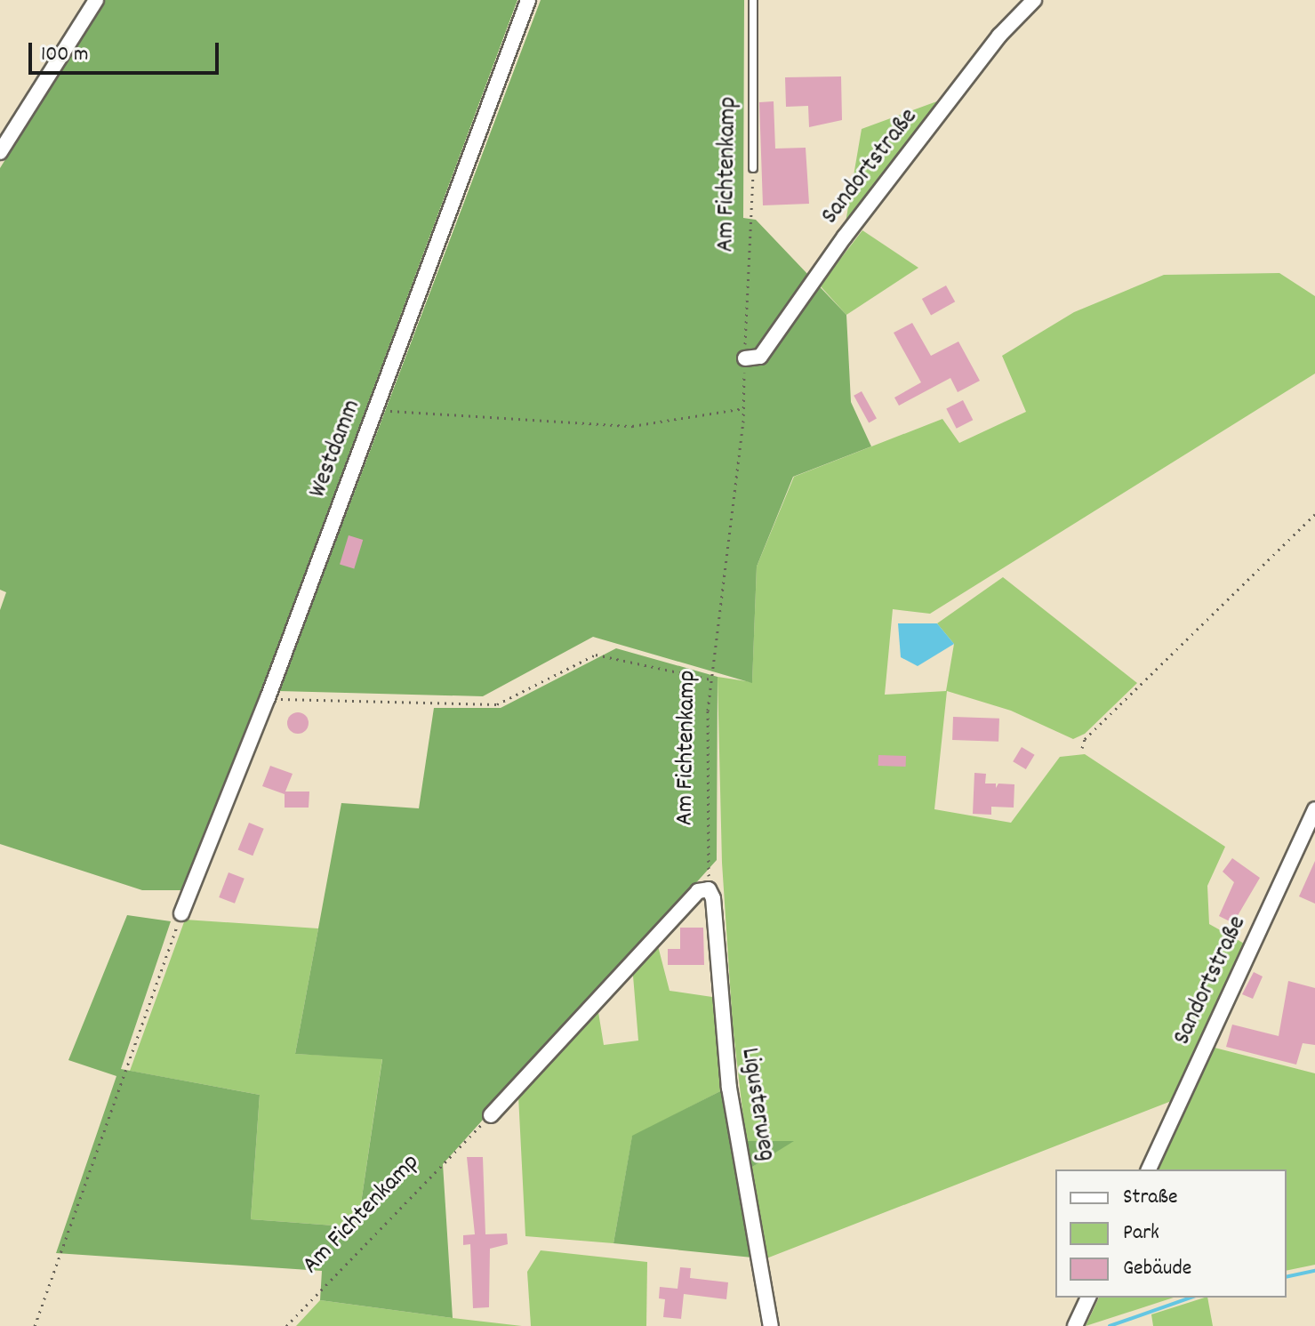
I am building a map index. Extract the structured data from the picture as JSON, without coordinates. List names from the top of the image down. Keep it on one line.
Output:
{"streets":{"street":["Sandortstraße","Westdamm","Ligusterweg"],"lane":["Am Fichtenkamp"]},"crossings":[["Sandortstraße","Am Fichtenkamp"],["Am Fichtenkamp","Ligusterweg"]],"legend":["Straße","Park","Gebäude"],"scale_bar":"100 m"}
